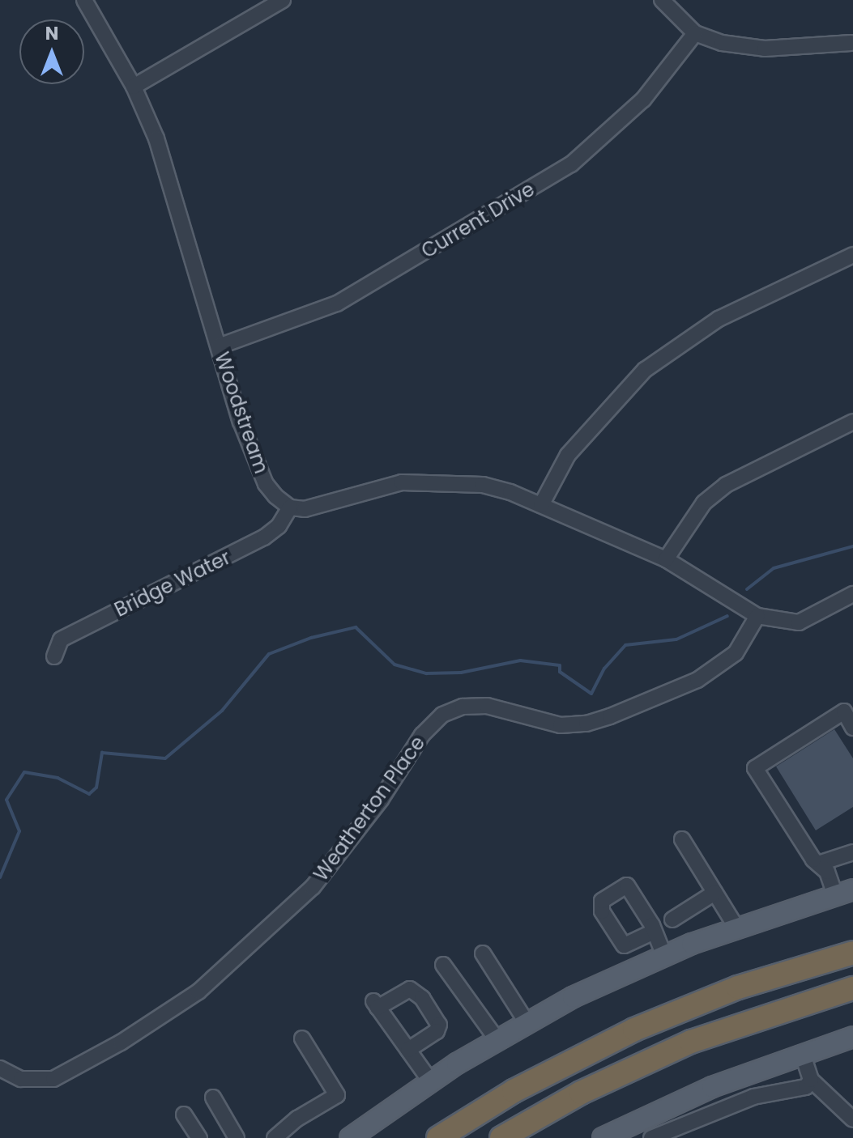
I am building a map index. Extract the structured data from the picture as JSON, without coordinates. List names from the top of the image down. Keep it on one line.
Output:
{"streets":{"street":["Current Drive","Woodstream","Bridge Water","Weatherton Place"]},"crossings":[["Current Drive","Woodstream"],["Woodstream","Bridge Water"]],"north":"top"}
